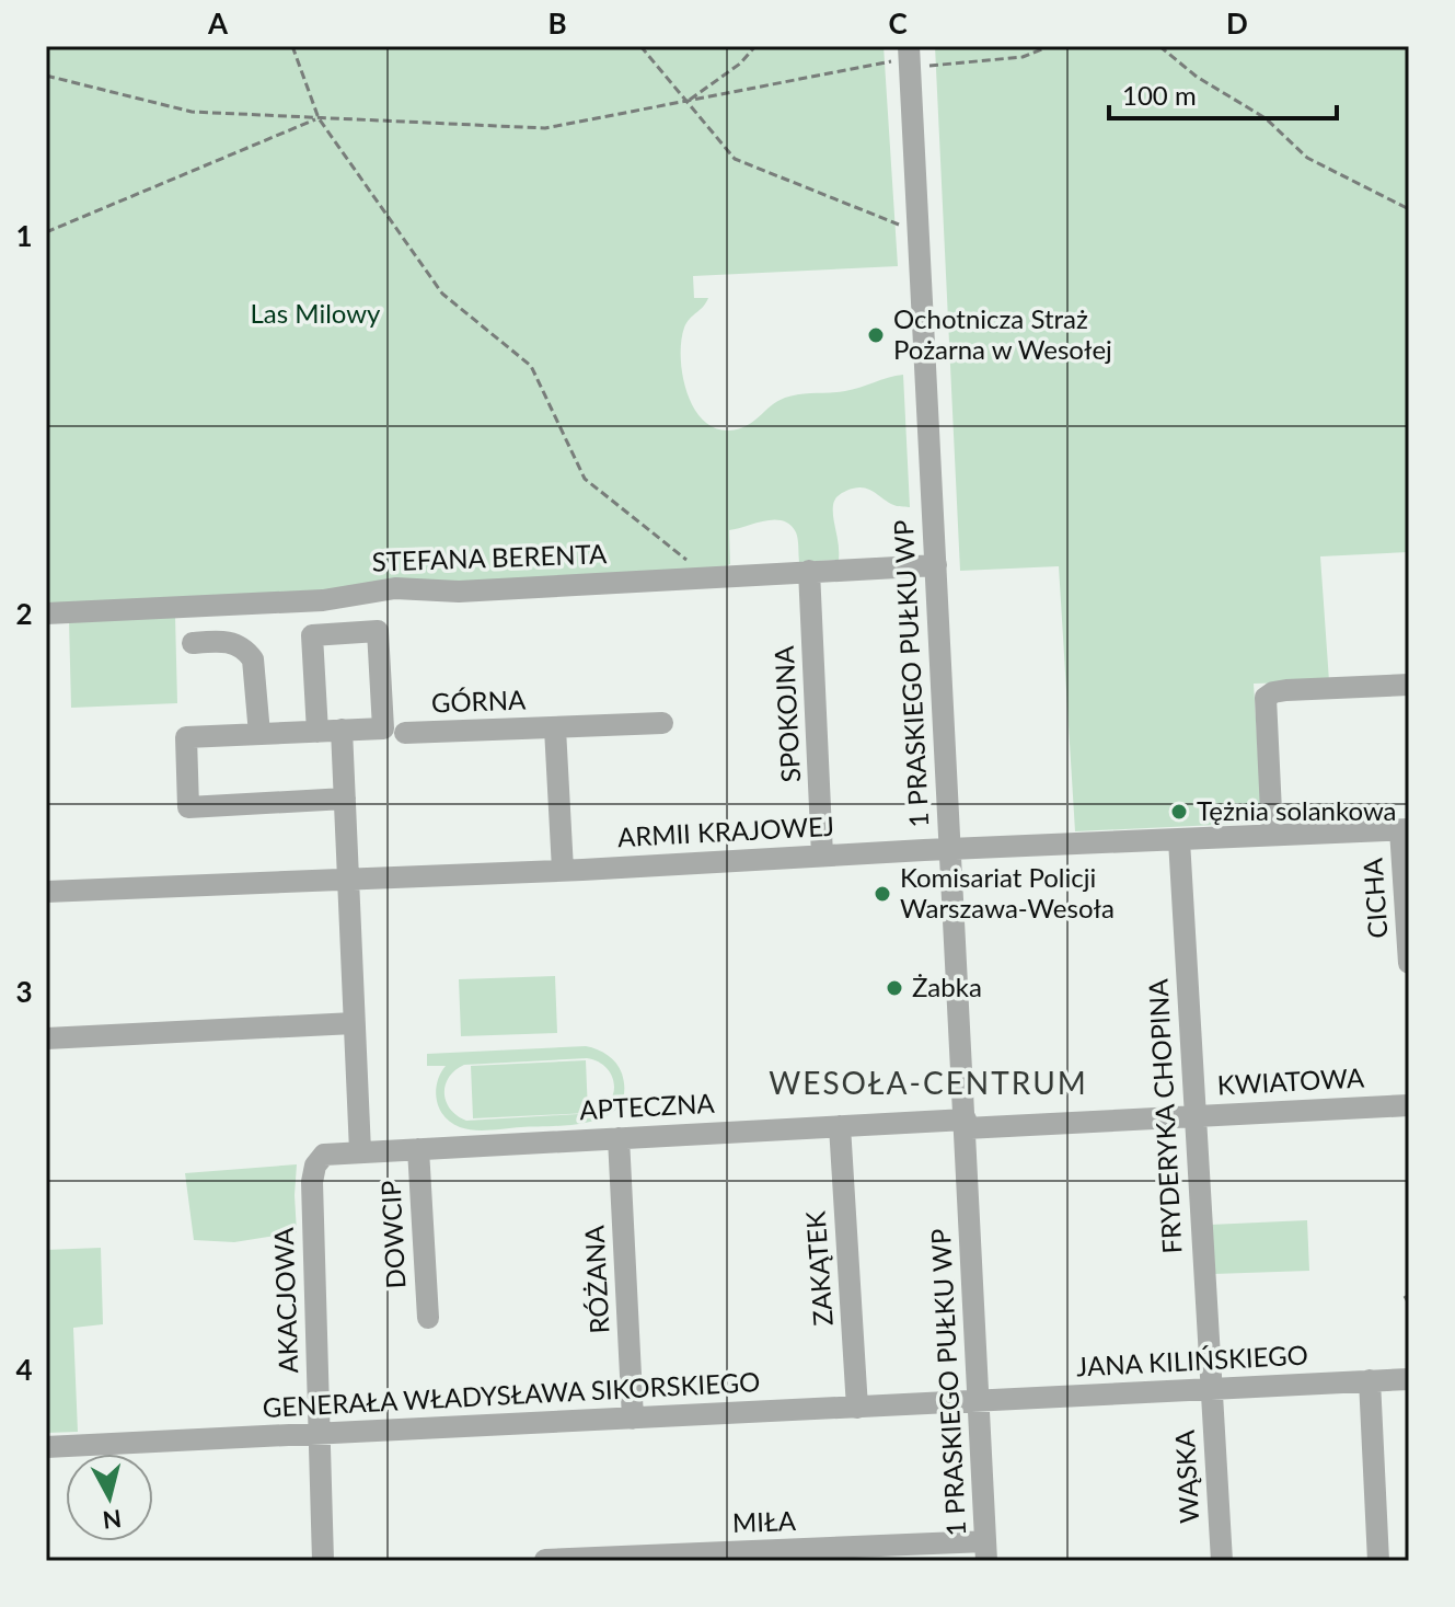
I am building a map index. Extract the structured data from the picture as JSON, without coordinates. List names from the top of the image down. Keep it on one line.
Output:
{"streets":{"street":["STEFANA BERENTA","1 PRASKIEGO PUŁKU WP","GÓRNA","SPOKOJNA","ARMII KRAJOWEJ","CICHA","KWIATOWA","APTECZNA","FRYDERYKA CHOPINA","DOWCIP","ZAKĄTEK","RÓŻANA","AKACJOWA","JANA KILIŃSKIEGO","GENERAŁA WŁADYSŁAWA SIKORSKIEGO","WĄSKA","MIŁA"]},"crossings":[["STEFANA BERENTA","1 PRASKIEGO PUŁKU WP"],["STEFANA BERENTA","SPOKOJNA"],["1 PRASKIEGO PUŁKU WP","ARMII KRAJOWEJ"],["1 PRASKIEGO PUŁKU WP","KWIATOWA"],["1 PRASKIEGO PUŁKU WP","APTECZNA"],["1 PRASKIEGO PUŁKU WP","JANA KILIŃSKIEGO"],["1 PRASKIEGO PUŁKU WP","GENERAŁA WŁADYSŁAWA SIKORSKIEGO"],["1 PRASKIEGO PUŁKU WP","MIŁA"],["GÓRNA","ARMII KRAJOWEJ"],["SPOKOJNA","ARMII KRAJOWEJ"],["ARMII KRAJOWEJ","CICHA"],["ARMII KRAJOWEJ","FRYDERYKA CHOPINA"],["KWIATOWA","APTECZNA"],["KWIATOWA","FRYDERYKA CHOPINA"],["APTECZNA","DOWCIP"],["APTECZNA","ZAKĄTEK"],["APTECZNA","RÓŻANA"],["APTECZNA","AKACJOWA"],["FRYDERYKA CHOPINA","JANA KILIŃSKIEGO"],["FRYDERYKA CHOPINA","WĄSKA"],["ZAKĄTEK","GENERAŁA WŁADYSŁAWA SIKORSKIEGO"],["RÓŻANA","GENERAŁA WŁADYSŁAWA SIKORSKIEGO"],["AKACJOWA","GENERAŁA WŁADYSŁAWA SIKORSKIEGO"],["JANA KILIŃSKIEGO","GENERAŁA WŁADYSŁAWA SIKORSKIEGO"],["JANA KILIŃSKIEGO","WĄSKA"]],"districts":["WESOŁA-CENTRUM"],"parks":["Las Milowy"],"places":["Ochotnicza Straż Pożarna w Wesołej","Tężnia solankowa","Komisariat Policji Warszawa-Wesoła","Żabka"],"scale_bar":"100 m","north":"bottom","grid":{"columns":["A","B","C","D"],"rows":["1","2","3","4"]}}
